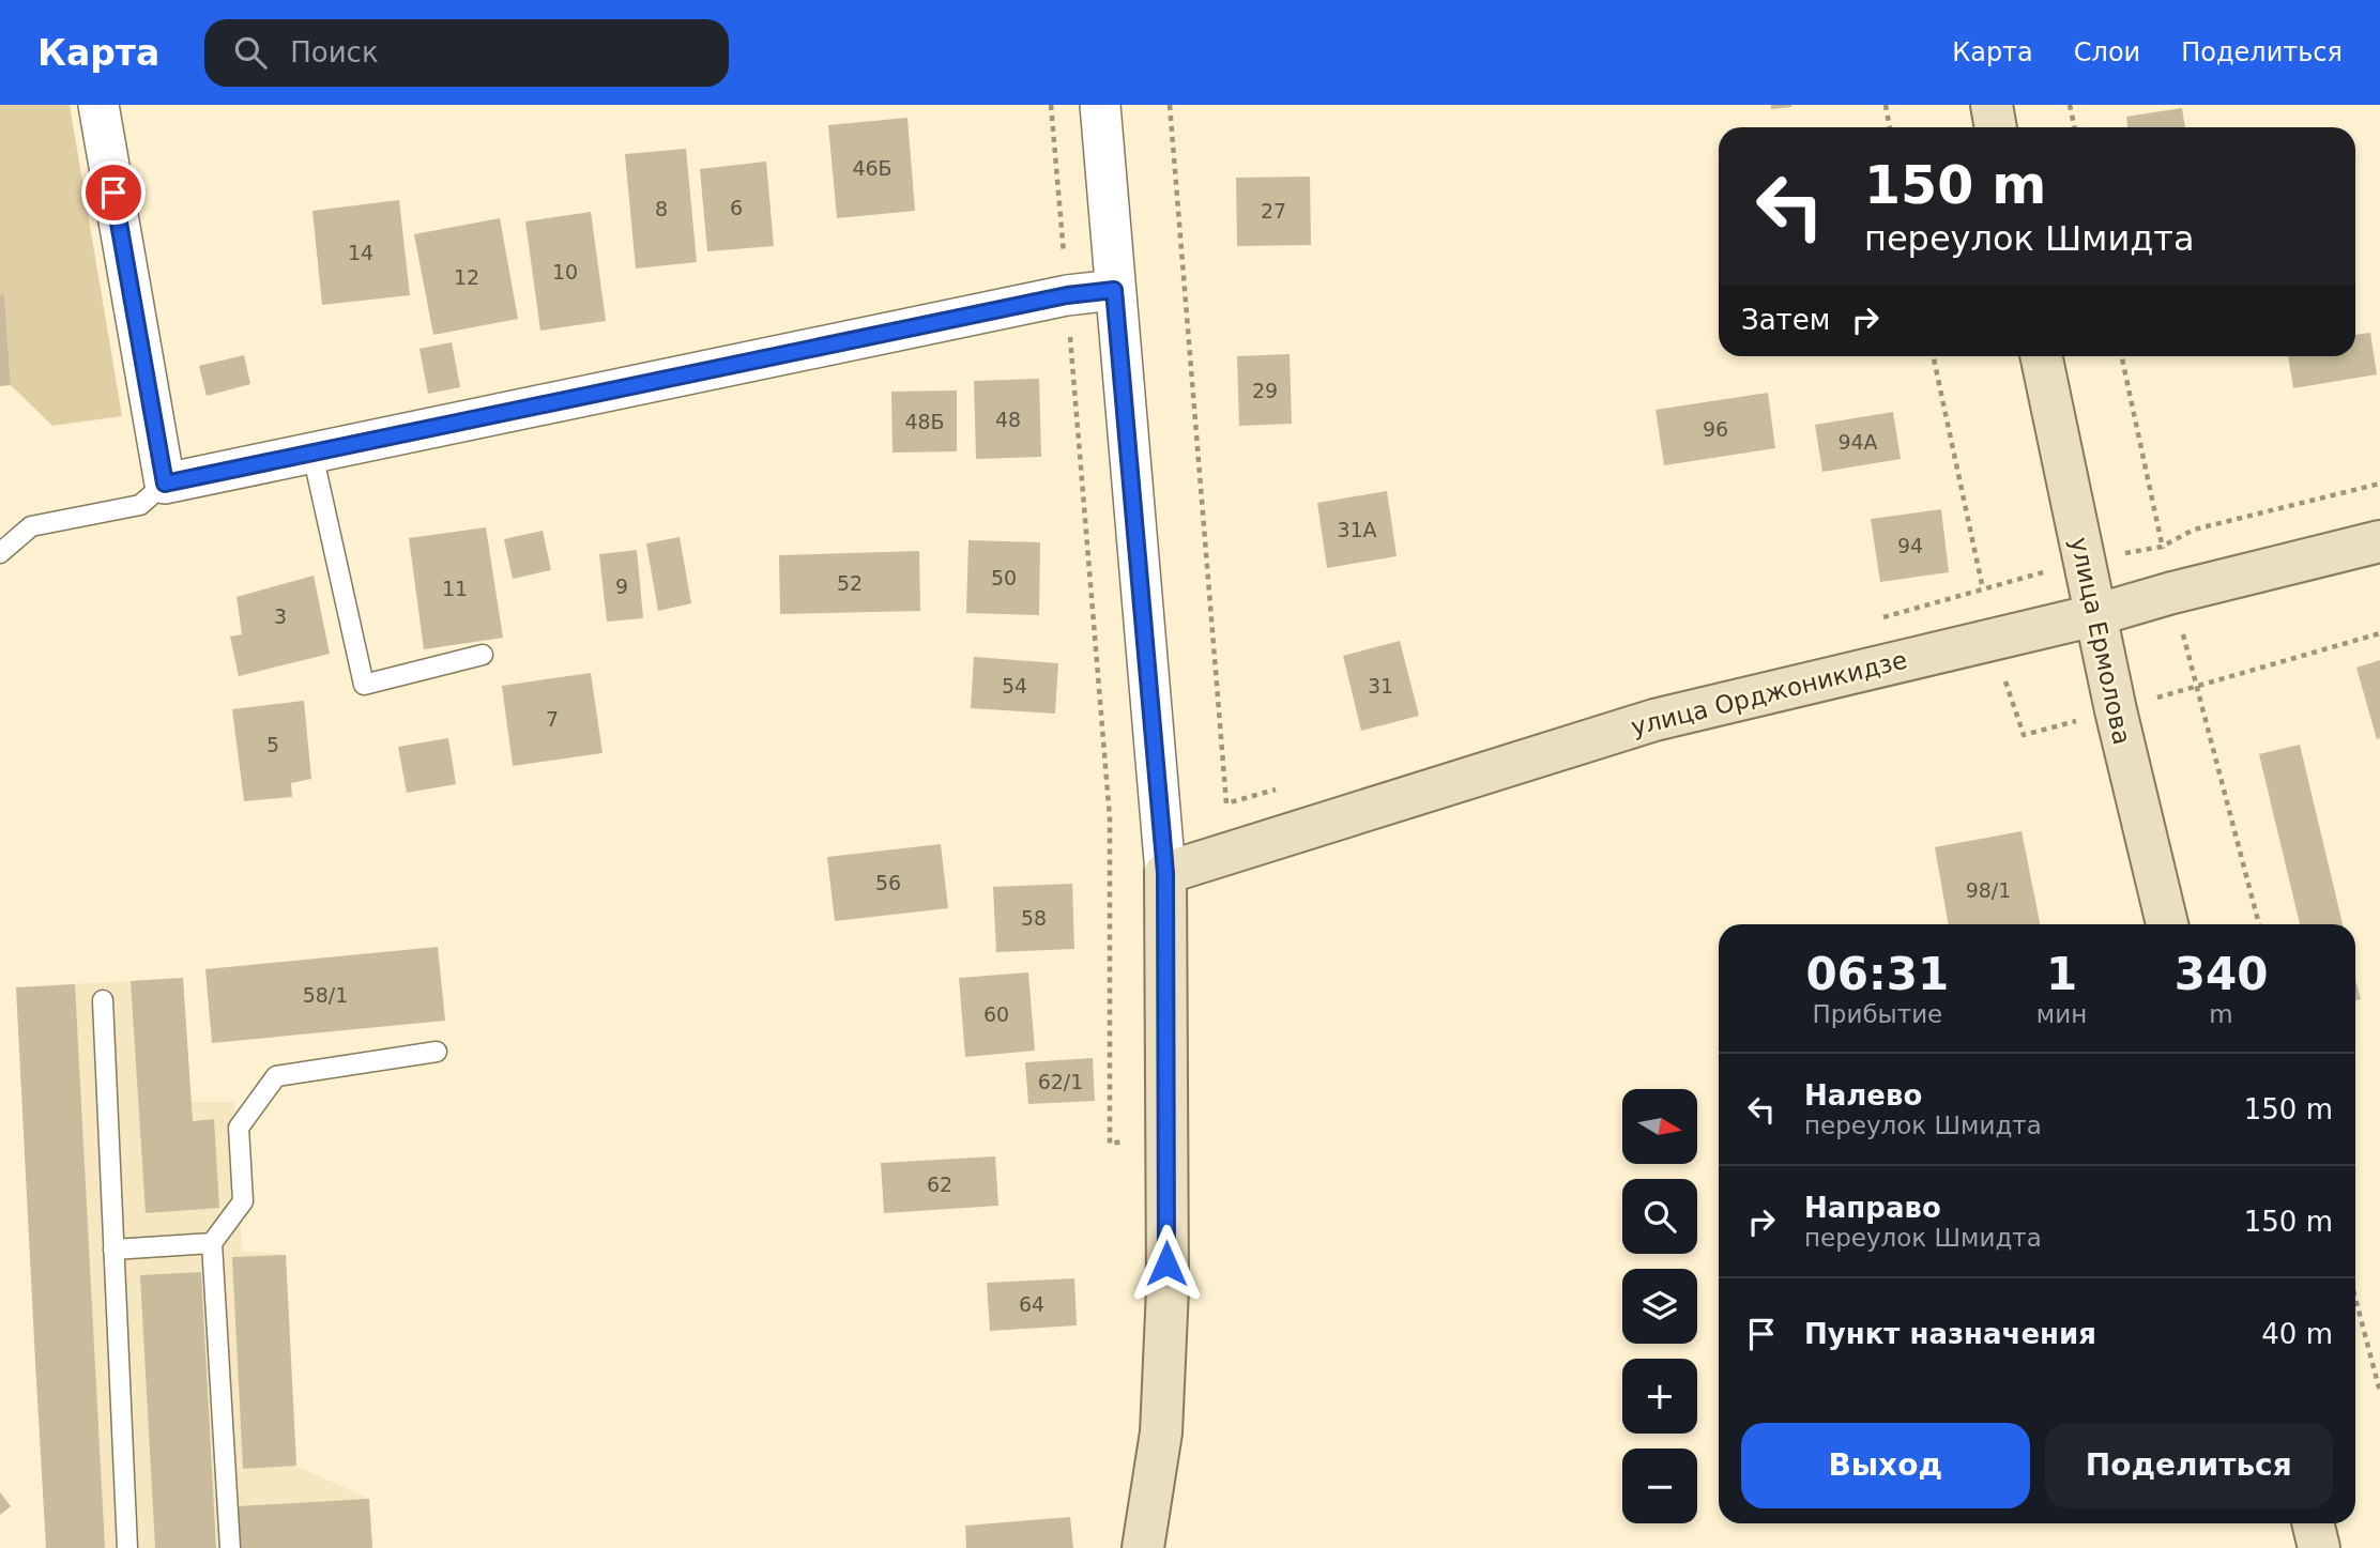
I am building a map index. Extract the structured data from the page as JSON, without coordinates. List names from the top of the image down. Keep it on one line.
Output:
{"streets":{"street":["улица Ермолова","улица Орджоникидзе"]},"crossings":[["улица Ермолова","улица Орджоникидзе"]],"house_numbers":["46Б","6","8","27","14","10","12","29","48","48Б","96","94А","31А","94","50","52","9","11","3","54","31","7","5","56","98/1","58","58/1","60","62/1","62","64"],"north":"right","page":{"header":"Карта","search":"Поиск","nav":["Карта","Слои","Поделиться"],"turn":["150 m","переулок Шмидта"],"then":"Затем","eta":["06:31","Прибытие","1","мин","340","m"],"list":[{"name":"Налево","note":"переулок Шмидта","value":"150 m"},{"name":"Направо","note":"переулок Шмидта","value":"150 m"},{"name":"Пункт назначения","value":"40 m"}],"map_buttons":["+","−"],"buttons":["Выход","Поделиться"]}}
